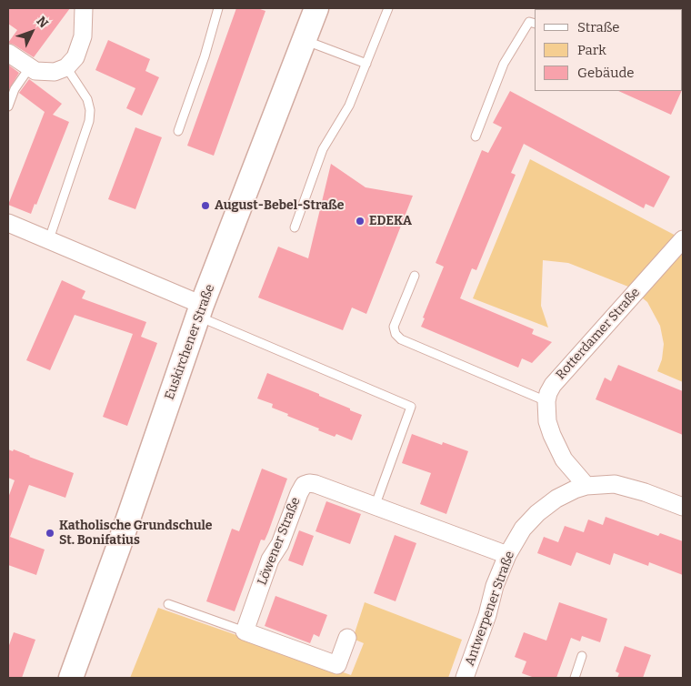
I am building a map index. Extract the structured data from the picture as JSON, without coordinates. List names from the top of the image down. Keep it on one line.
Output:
{"streets":{"street":["Rotterdamer Straße","Euskirchener Straße","Löwener Straße","Antwerpener Straße"]},"crossings":[["Löwener Straße","Antwerpener Straße"]],"places":["August-Bebel-Straße","EDEKA","Katholische Grundschule St. Bonifatius"],"legend":["Straße","Park","Gebäude"],"north":"top right"}
